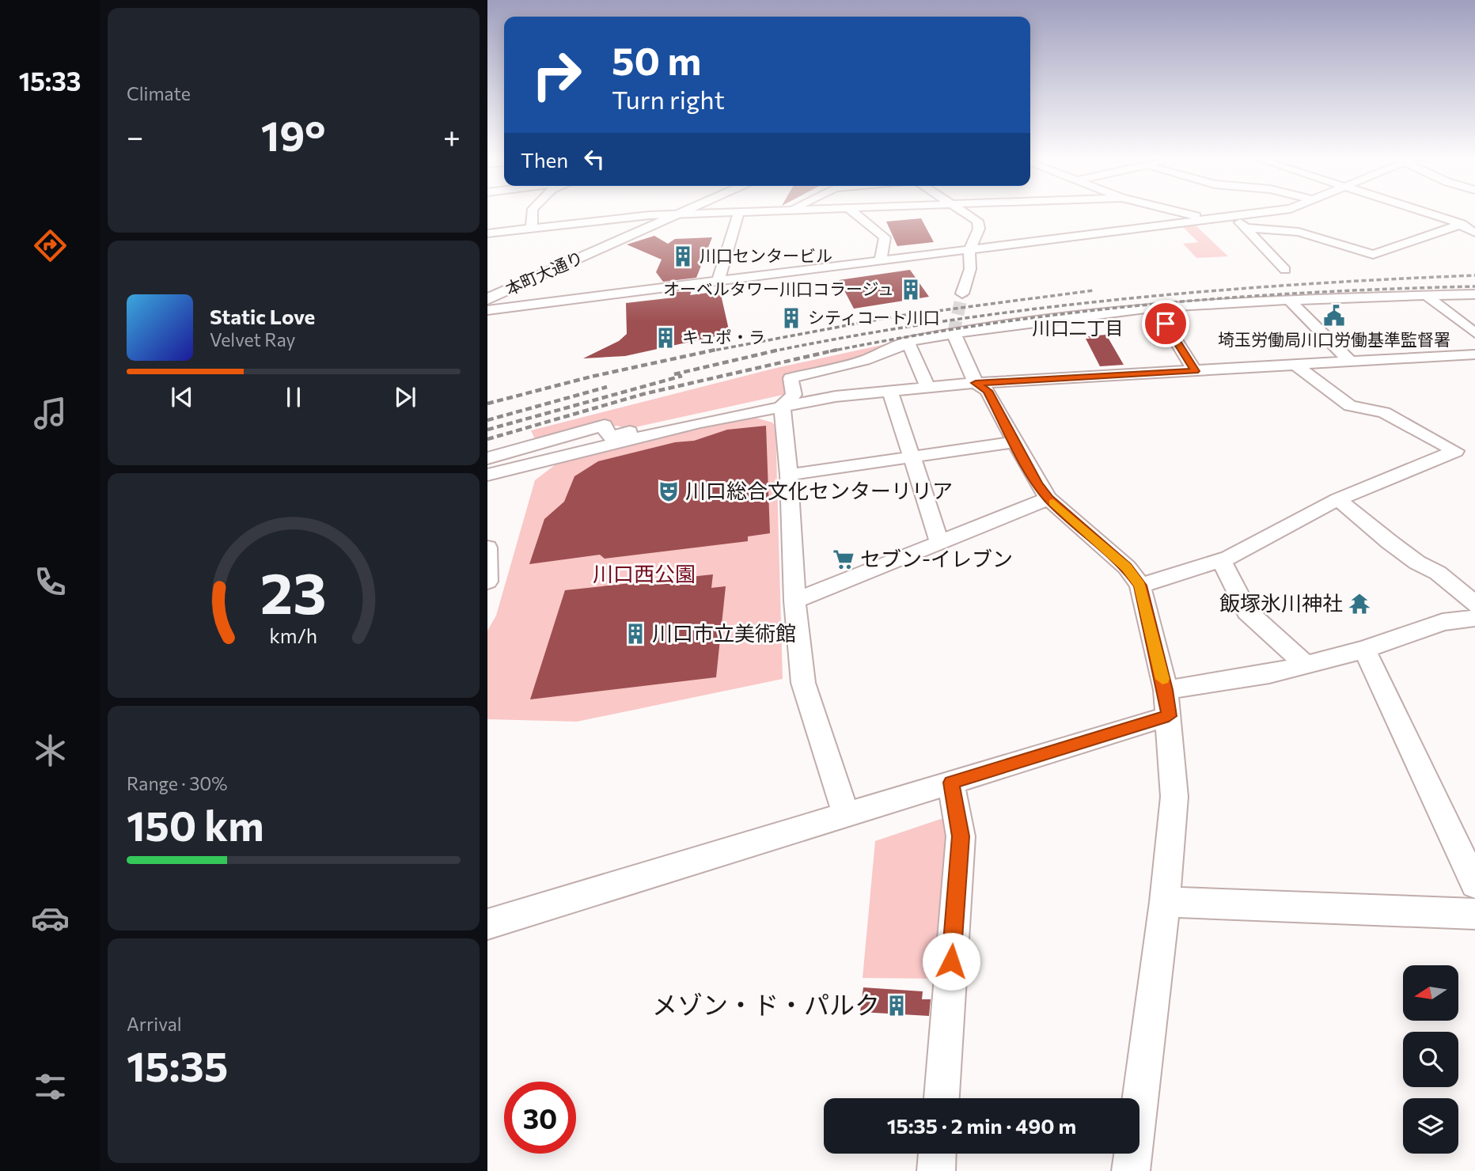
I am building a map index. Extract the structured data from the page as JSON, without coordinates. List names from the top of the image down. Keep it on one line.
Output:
{"streets":{"main road":["本町大通り"]},"districts":["川口二丁目"],"parks":["川口西公園"],"places":{"building":["川口センタービル","オーベルタワー川口コラージュ","シティコート川口","キュポ・ラ","川口市立美術館","メゾン・ド・パルク"],"public building":["埼玉労働局川口労働基準監督署"],"theatre":["川口総合文化センターリリア"],"supermarket":["セブン-イレブン"],"temple":["飯塚氷川神社"]},"north":"left","page":{"tabs":"15:33","tile":["Climate",["Range · 30%","150 km"],["Arrival","15:35"]],"turn":["50 m","Turn right"],"heat":["−","19°","+"],"then":"Then","song":["Static Love","Velvet Ray"],"limit":"30","trip":"15:35 · 2 min · 490 m","gauge":["23","km/h"]}}
